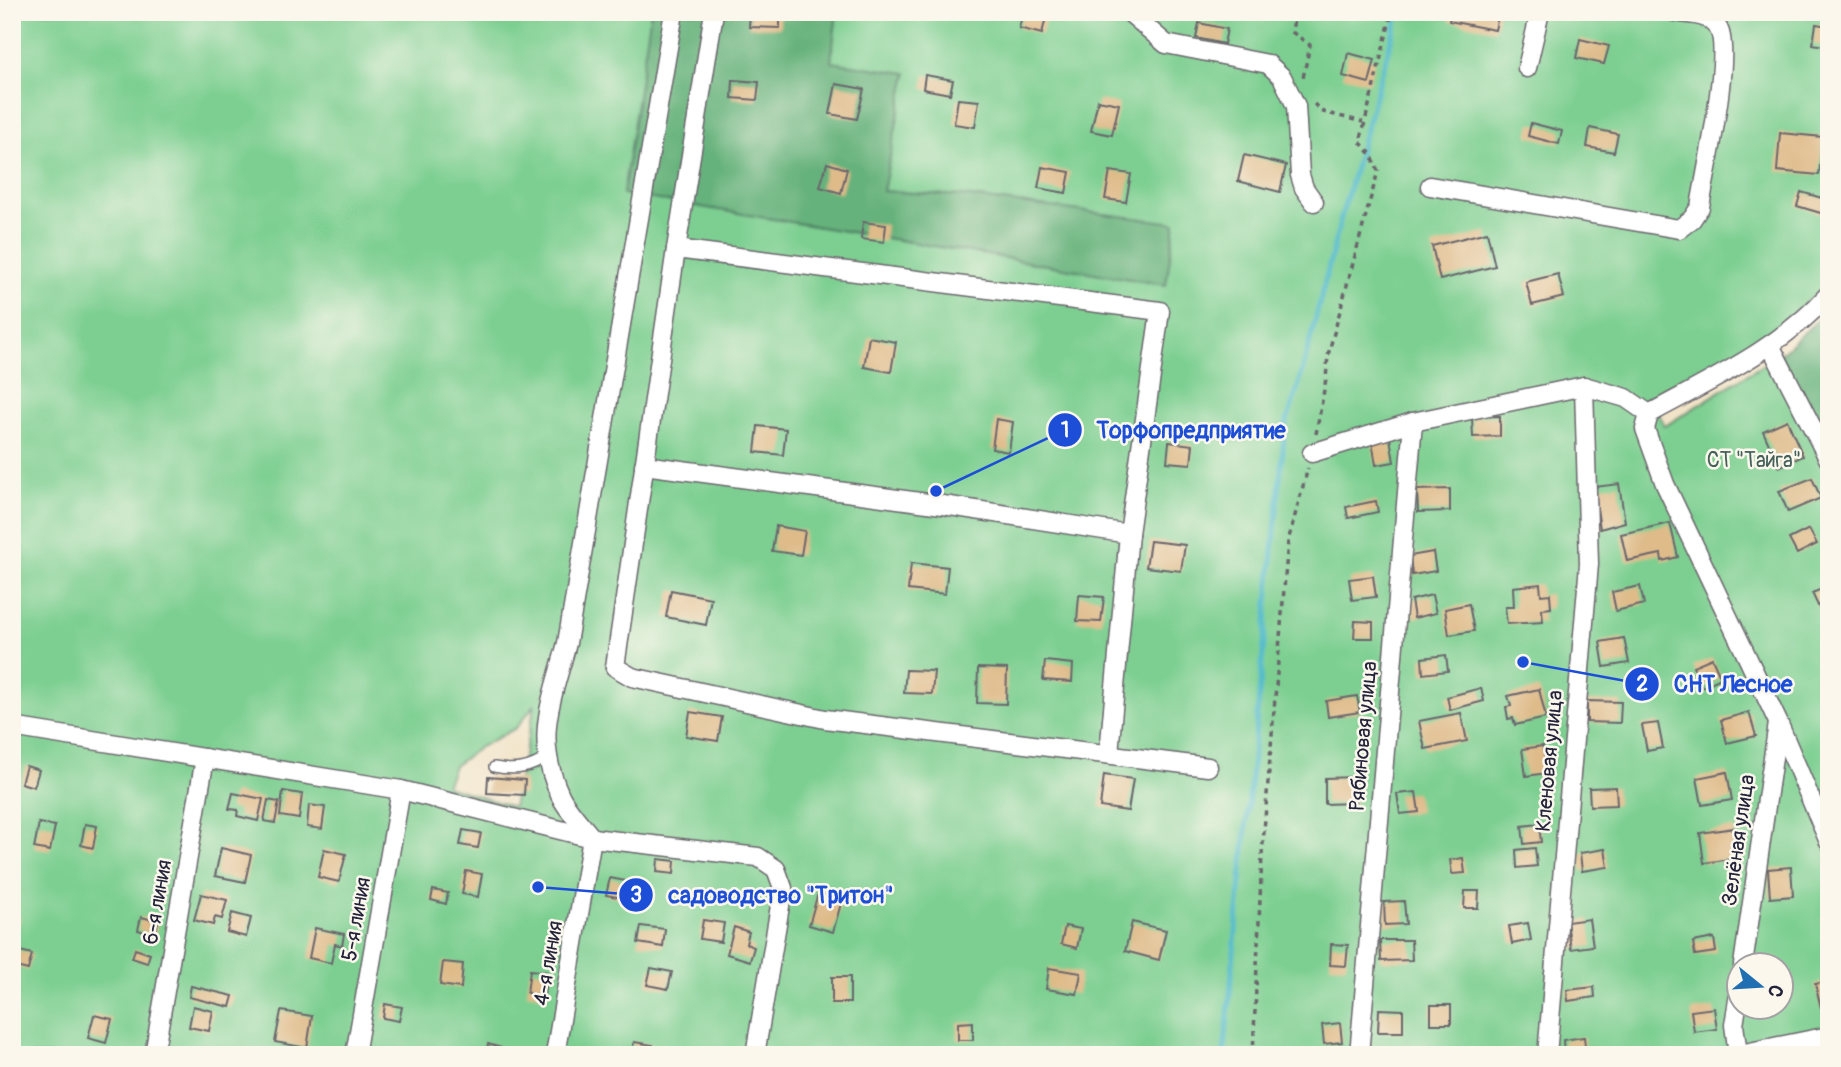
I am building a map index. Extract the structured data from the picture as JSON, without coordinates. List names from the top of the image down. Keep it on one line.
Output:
{"streets":{"street":["Рябиновая улица","Кленовая улица","Зелёная улица","6-я линия","5-я линия","4-я линия"]},"parks":["СТ \"Тайга\""],"places":["Торфопредприятие","СНТ Лесное","садоводство \"Тритон\""],"north":"right"}
